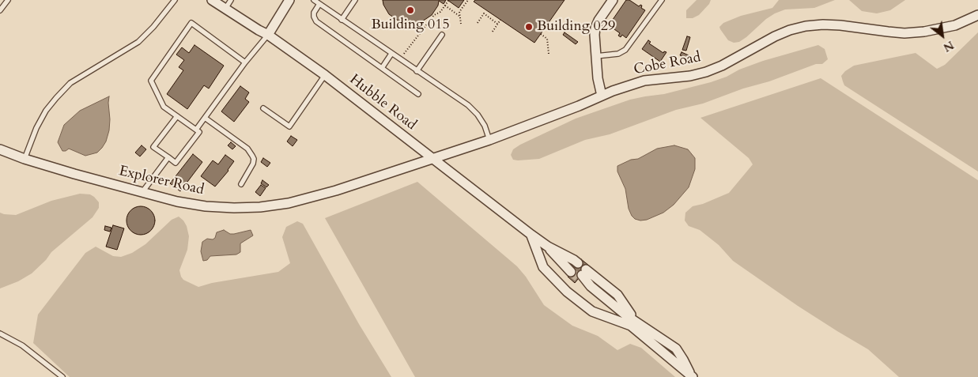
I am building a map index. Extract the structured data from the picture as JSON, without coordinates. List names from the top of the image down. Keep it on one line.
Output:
{"streets":{"street":["Cobe Road","Hubble Road","Explorer Road"]},"crossings":[["Cobe Road","Hubble Road"],["Cobe Road","Explorer Road"],["Hubble Road","Explorer Road"]],"places":["Building 015","Building 029"],"north":"bottom right"}
